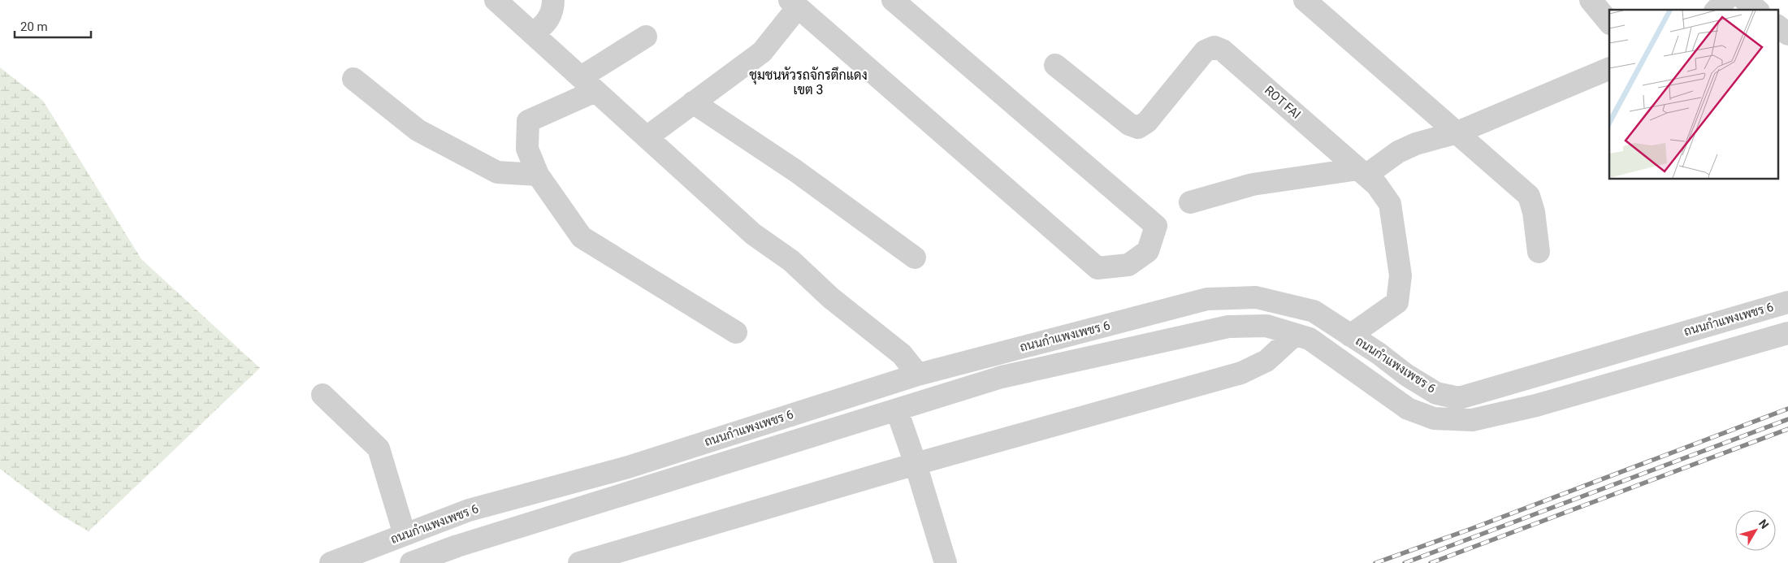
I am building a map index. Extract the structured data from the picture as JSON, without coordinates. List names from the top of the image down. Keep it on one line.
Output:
{"streets":{"street":["ROT FAI","ถนนกำแพงเพชร 6"]},"crossings":[["ROT FAI","ถนนกำแพงเพชร 6"]],"districts":["ชุมชนหัวรถจักรตึกแดง เขต 3"],"scale_bar":"20 m","north":"top right"}
